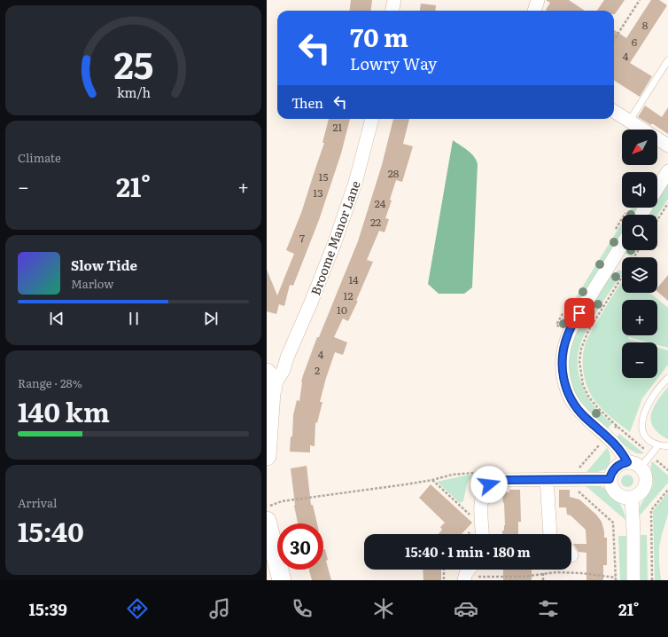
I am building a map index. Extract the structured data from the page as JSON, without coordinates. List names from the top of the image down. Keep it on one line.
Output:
{"streets":{"street":["Broome Manor Lane"]},"house_numbers":["8","6","4","21","28","15","13","24","22","7","14","12","10","4","2"],"north":"bottom left","page":{"turn":["70 m","Lowry Way"],"then":"Then","tile":["Climate",["Range · 28%","140 km"],["Arrival","15:40"]],"map_buttons":["+","−"],"heat":["−","21°","+"],"song":["Slow Tide","Marlow"],"limit":"30","trip":"15:40 · 1 min · 180 m","tabs":["15:39","21°"],"gauge":["25","km/h"]}}
